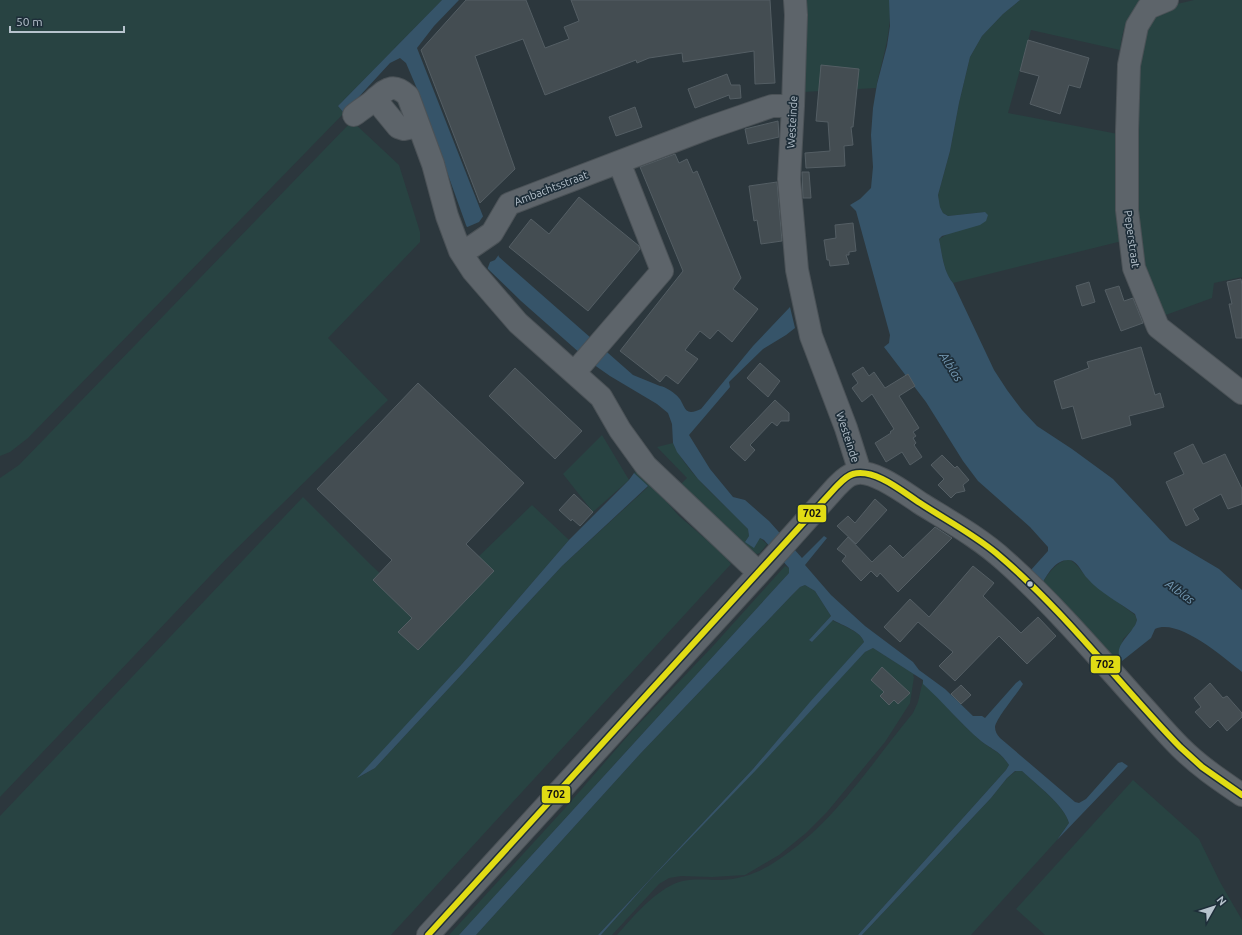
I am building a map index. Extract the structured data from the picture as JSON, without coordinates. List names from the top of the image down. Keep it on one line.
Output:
{"streets":{"street":["Westeinde","Ambachtsstraat","Peperstraat"]},"crossings":[["Westeinde","Ambachtsstraat"]],"water":["Alblas"],"lines":["transit line 702"],"scale_bar":"50 m","north":"top right"}
